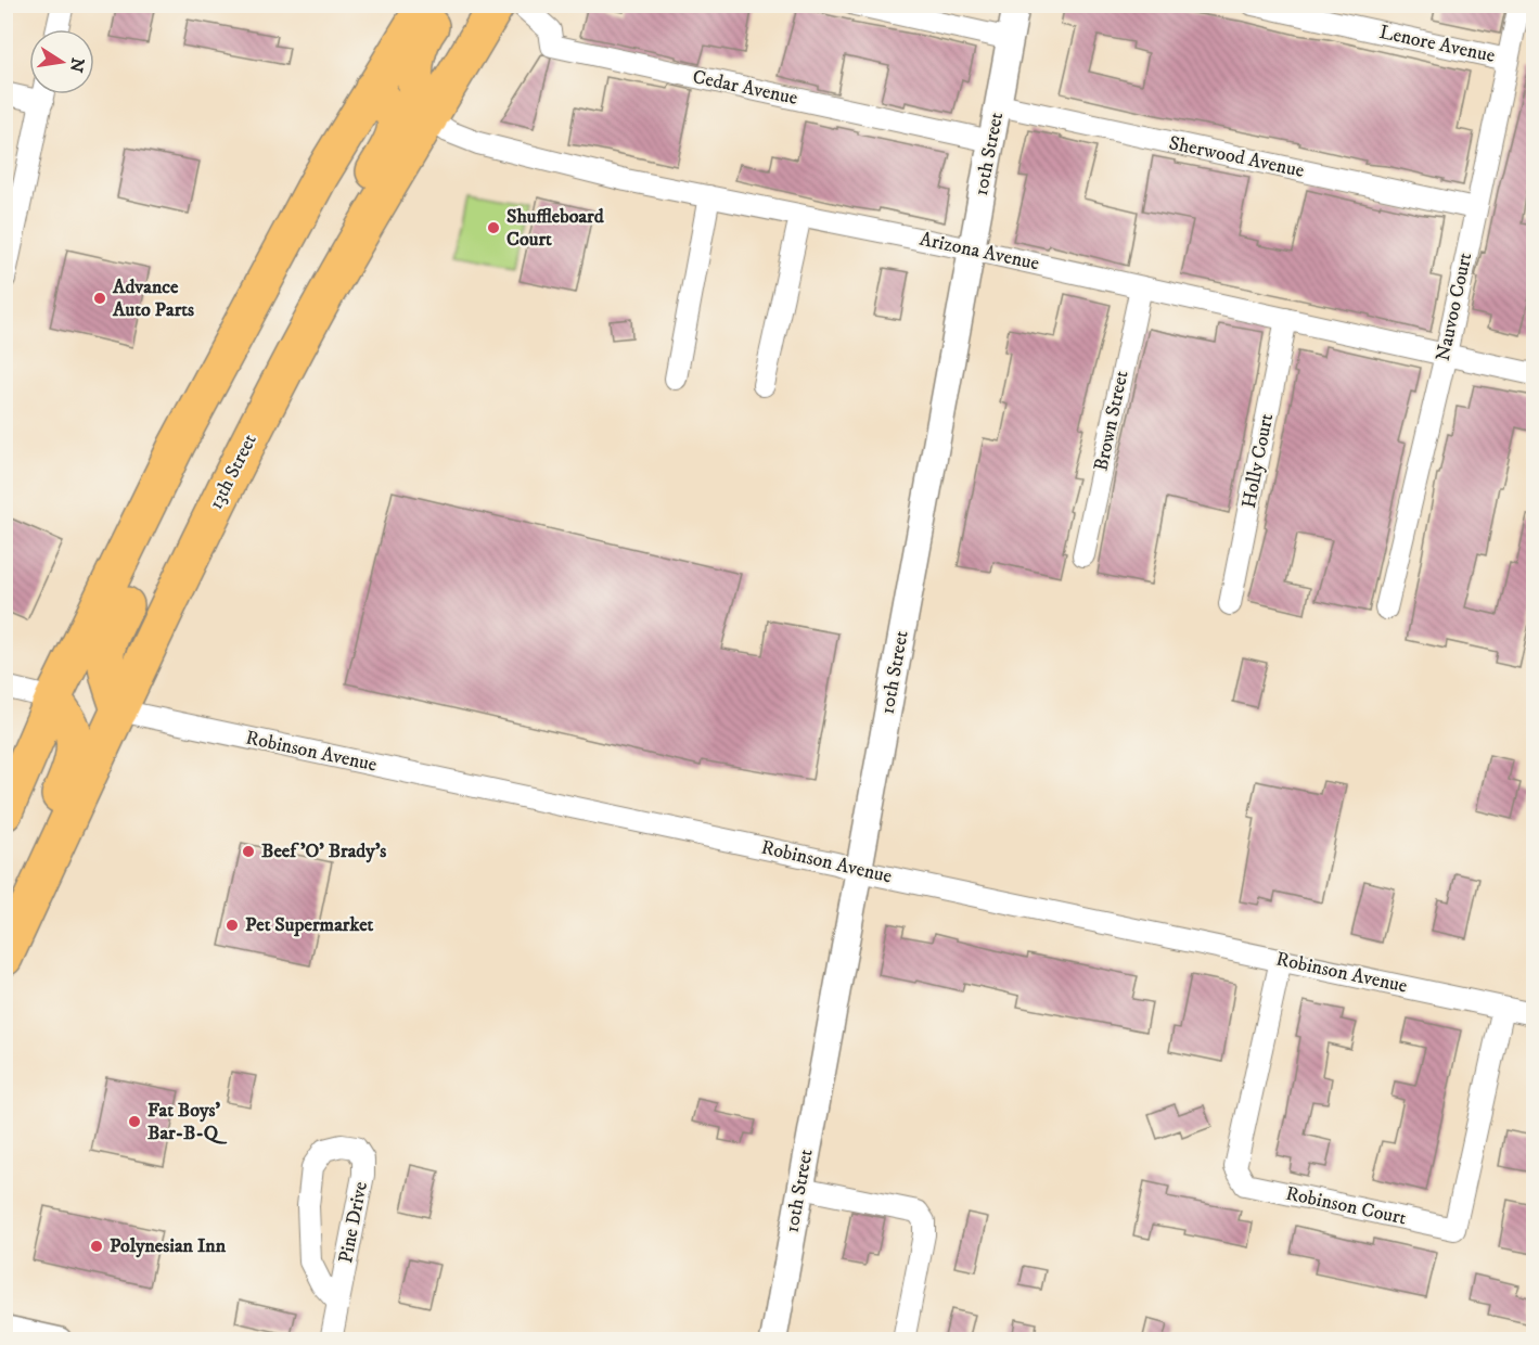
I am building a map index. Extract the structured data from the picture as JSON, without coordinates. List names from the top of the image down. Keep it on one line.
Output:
{"streets":{"highway":["13th Street"],"street":["Lenore Avenue","Cedar Avenue","10th Street","Sherwood Avenue","Arizona Avenue","Nauvoo Court","Brown Street","Holly Court","Robinson Avenue","Robinson Court","Pine Drive"]},"crossings":[["Lenore Avenue","Nauvoo Court"],["Cedar Avenue","10th Street"],["10th Street","Sherwood Avenue"],["10th Street","Arizona Avenue"],["10th Street","Robinson Avenue"],["Sherwood Avenue","Nauvoo Court"],["Arizona Avenue","Nauvoo Court"],["Arizona Avenue","Brown Street"],["Arizona Avenue","Holly Court"],["Arizona Avenue","13th Street"],["13th Street","Robinson Avenue"],["Robinson Avenue","Robinson Court"]],"places":["Shuffleboard Court","Advance Auto Parts","Beef 'O' Brady's","Pet Supermarket","Fat Boys' Bar-B-Q","Polynesian Inn"],"north":"right"}
